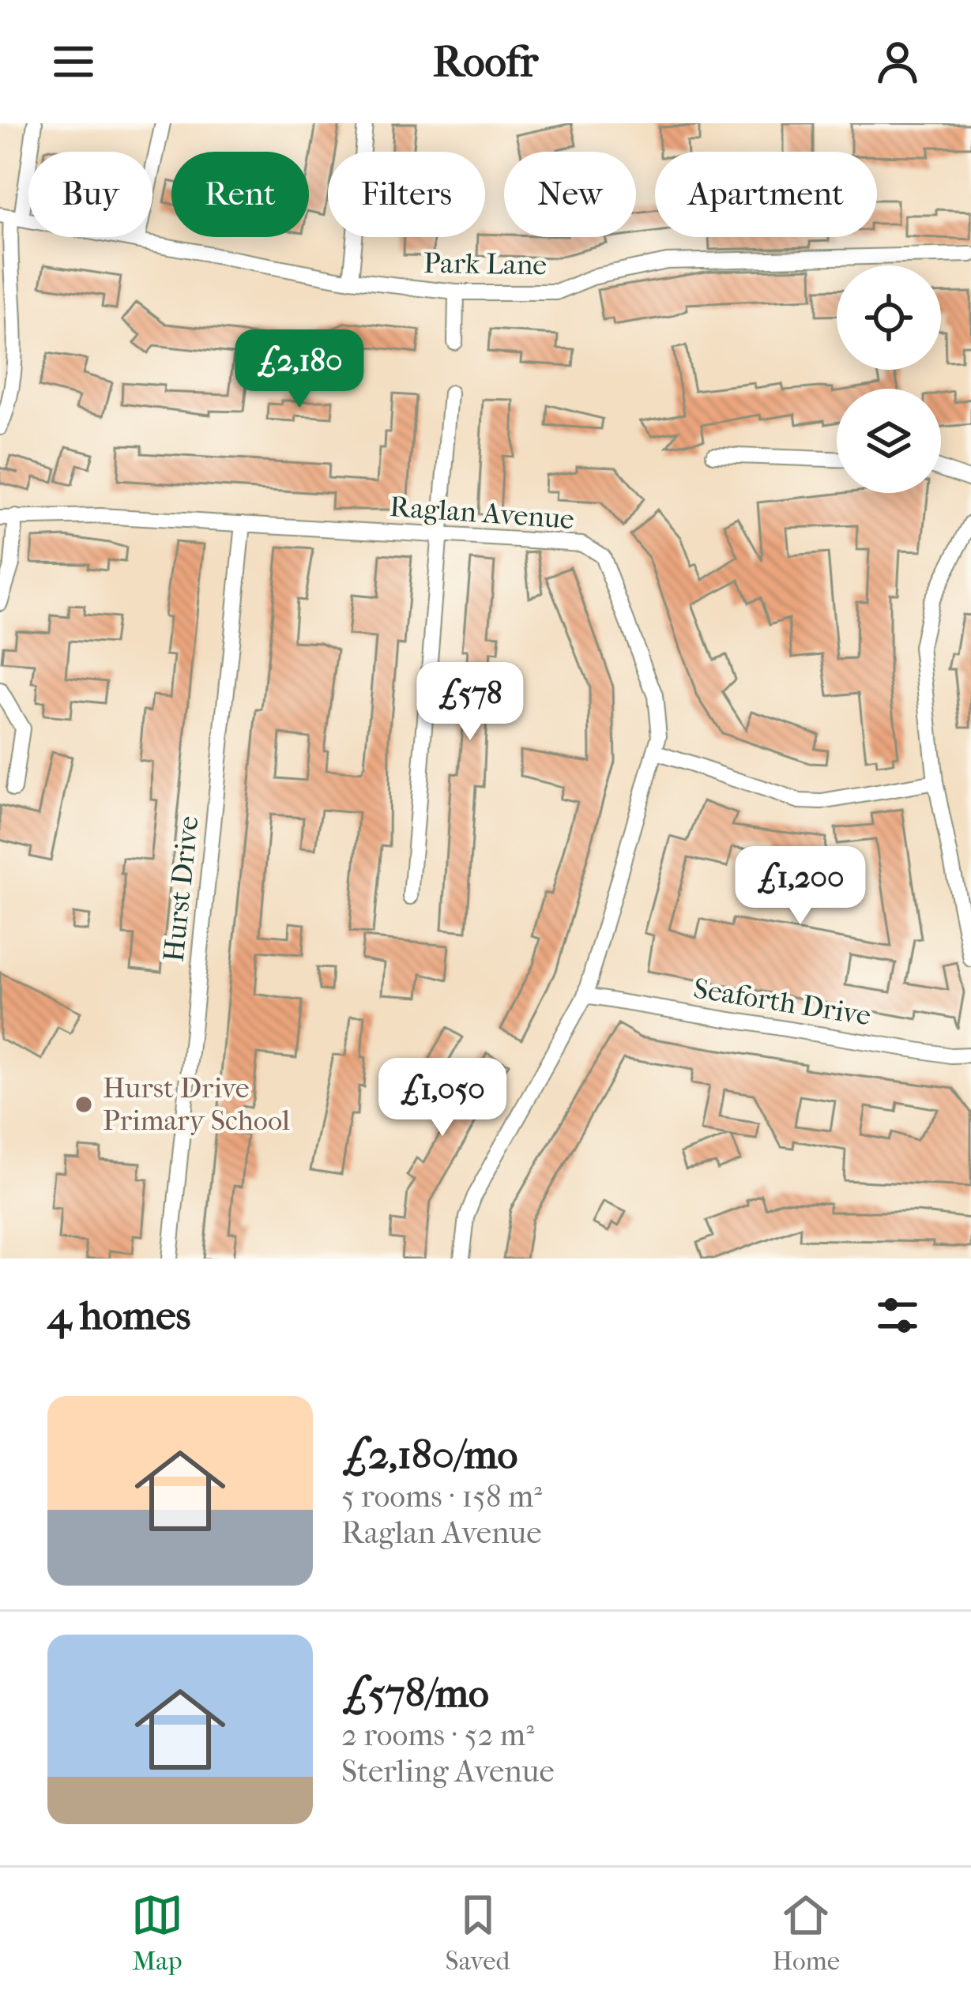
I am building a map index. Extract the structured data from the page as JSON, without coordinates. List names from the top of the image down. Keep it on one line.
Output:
{"streets":{"street":["Park Lane","Raglan Avenue","Hurst Drive","Seaforth Drive"]},"crossings":[["Raglan Avenue","Hurst Drive"],["Raglan Avenue","Seaforth Drive"]],"places":["Hurst Drive Primary School"],"page":{"header":"Roofr","chip":["Buy","Rent","Filters","New","Apartment"],"price":["£2,180","£578","£1,200","£1,050"],"heading":"4 homes","list":[{"name":"£2,180/mo","note":"5 rooms · 158 m² · Raglan Avenue"},{"name":"£578/mo","note":"2 rooms · 52 m² · Sterling Avenue"}],"tabs":["Map","Saved","Home"]}}
